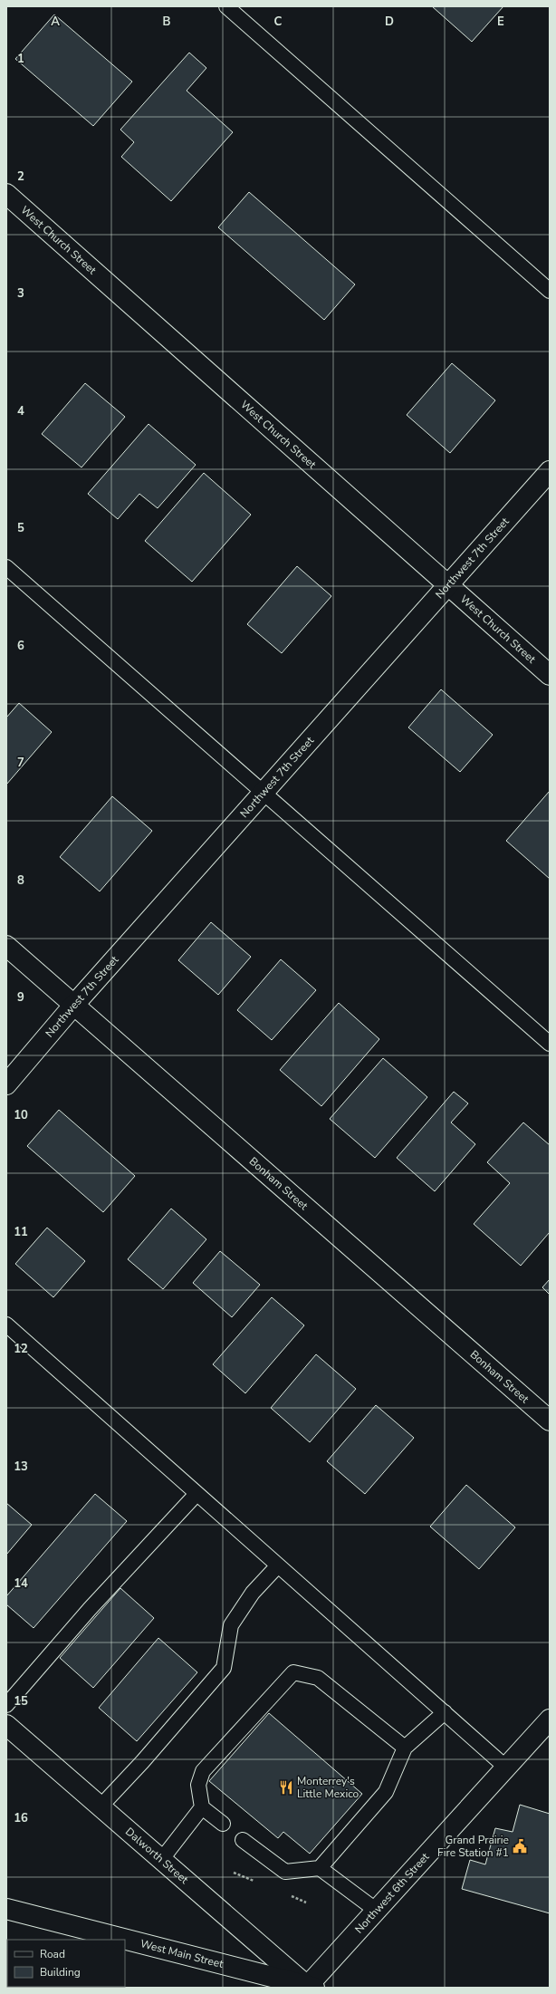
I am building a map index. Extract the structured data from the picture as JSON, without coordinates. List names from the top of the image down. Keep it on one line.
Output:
{"streets":{"street":["West Church Street","Northwest 7th Street","Bonham Street","Dalworth Street","Northwest 6th Street","West Main Street"]},"crossings":[["West Church Street","Northwest 7th Street"],["Northwest 7th Street","Bonham Street"],["Dalworth Street","Northwest 6th Street"],["Dalworth Street","West Main Street"],["Northwest 6th Street","West Main Street"]],"places":{"restaurant":["Monterrey's Little Mexico"],"public building":["Grand Prairie Fire Station #1"]},"legend":["Road","Building"],"grid":{"columns":["A","B","C","D","E"],"rows":["1","2","3","4","5","6","7","8","9","10","11","12","13","14","15","16"]}}
